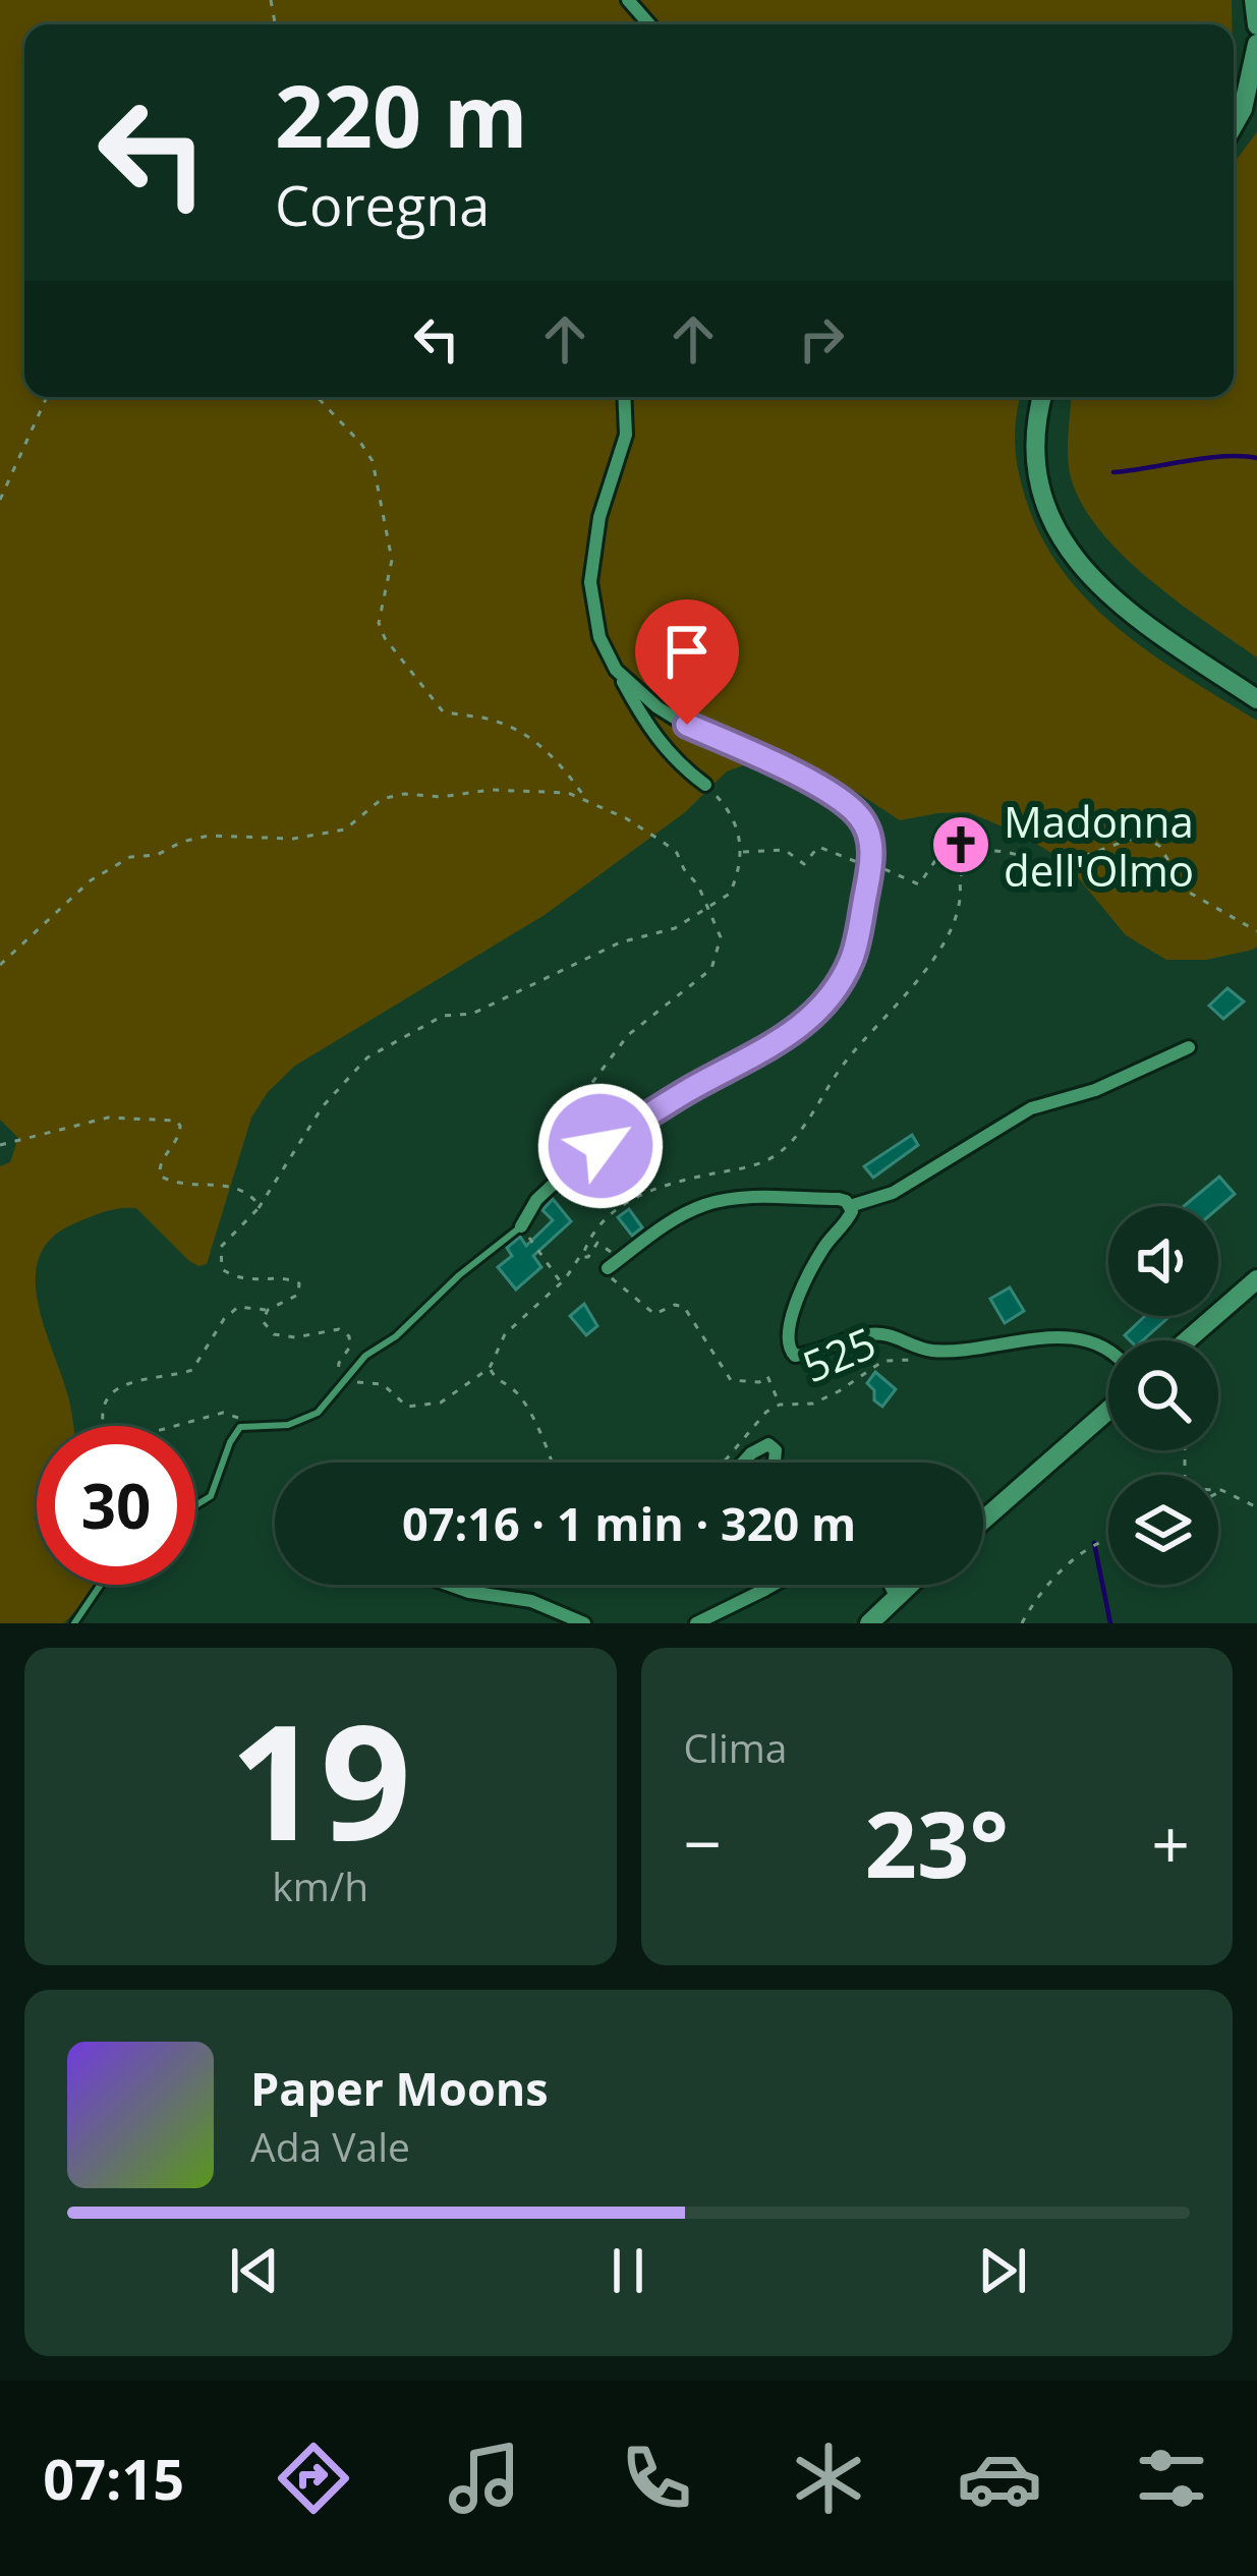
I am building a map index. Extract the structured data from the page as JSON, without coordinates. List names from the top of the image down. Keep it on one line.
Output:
{"streets":{"path":["525"]},"places":{"church":["Madonna dell'Olmo"]},"page":{"turn":["220 m","Coregna"],"limit":"30","trip":"07:16 · 1 min · 320 m","tile":[["19","km/h"],"Clima"],"heat":["−","23°","+"],"song":["Paper Moons","Ada Vale"],"tabs":"07:15"}}
